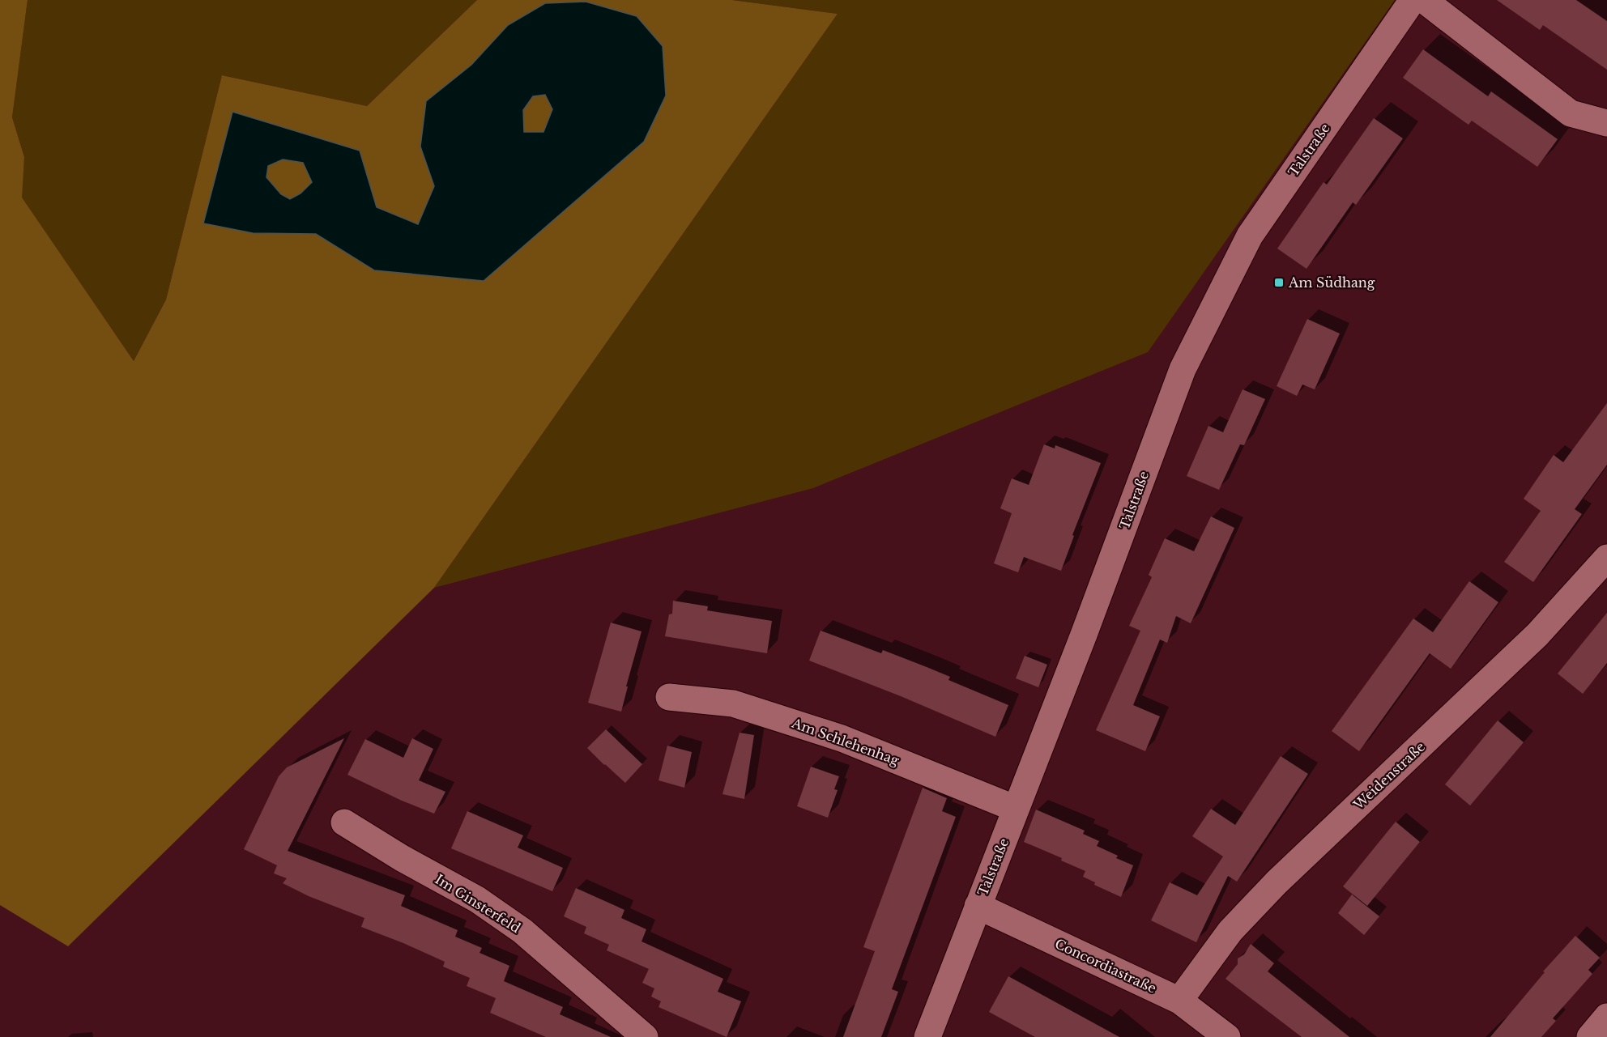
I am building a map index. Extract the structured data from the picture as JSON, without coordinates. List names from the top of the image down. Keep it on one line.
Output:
{"streets":{"street":["Talstraße","Am Schlehenhag","Weidenstraße","Im Ginsterfeld","Concordiastraße"]},"crossings":[["Talstraße","Am Schlehenhag"],["Talstraße","Concordiastraße"],["Weidenstraße","Concordiastraße"]],"places":{"transit":["Am Südhang"]}}
